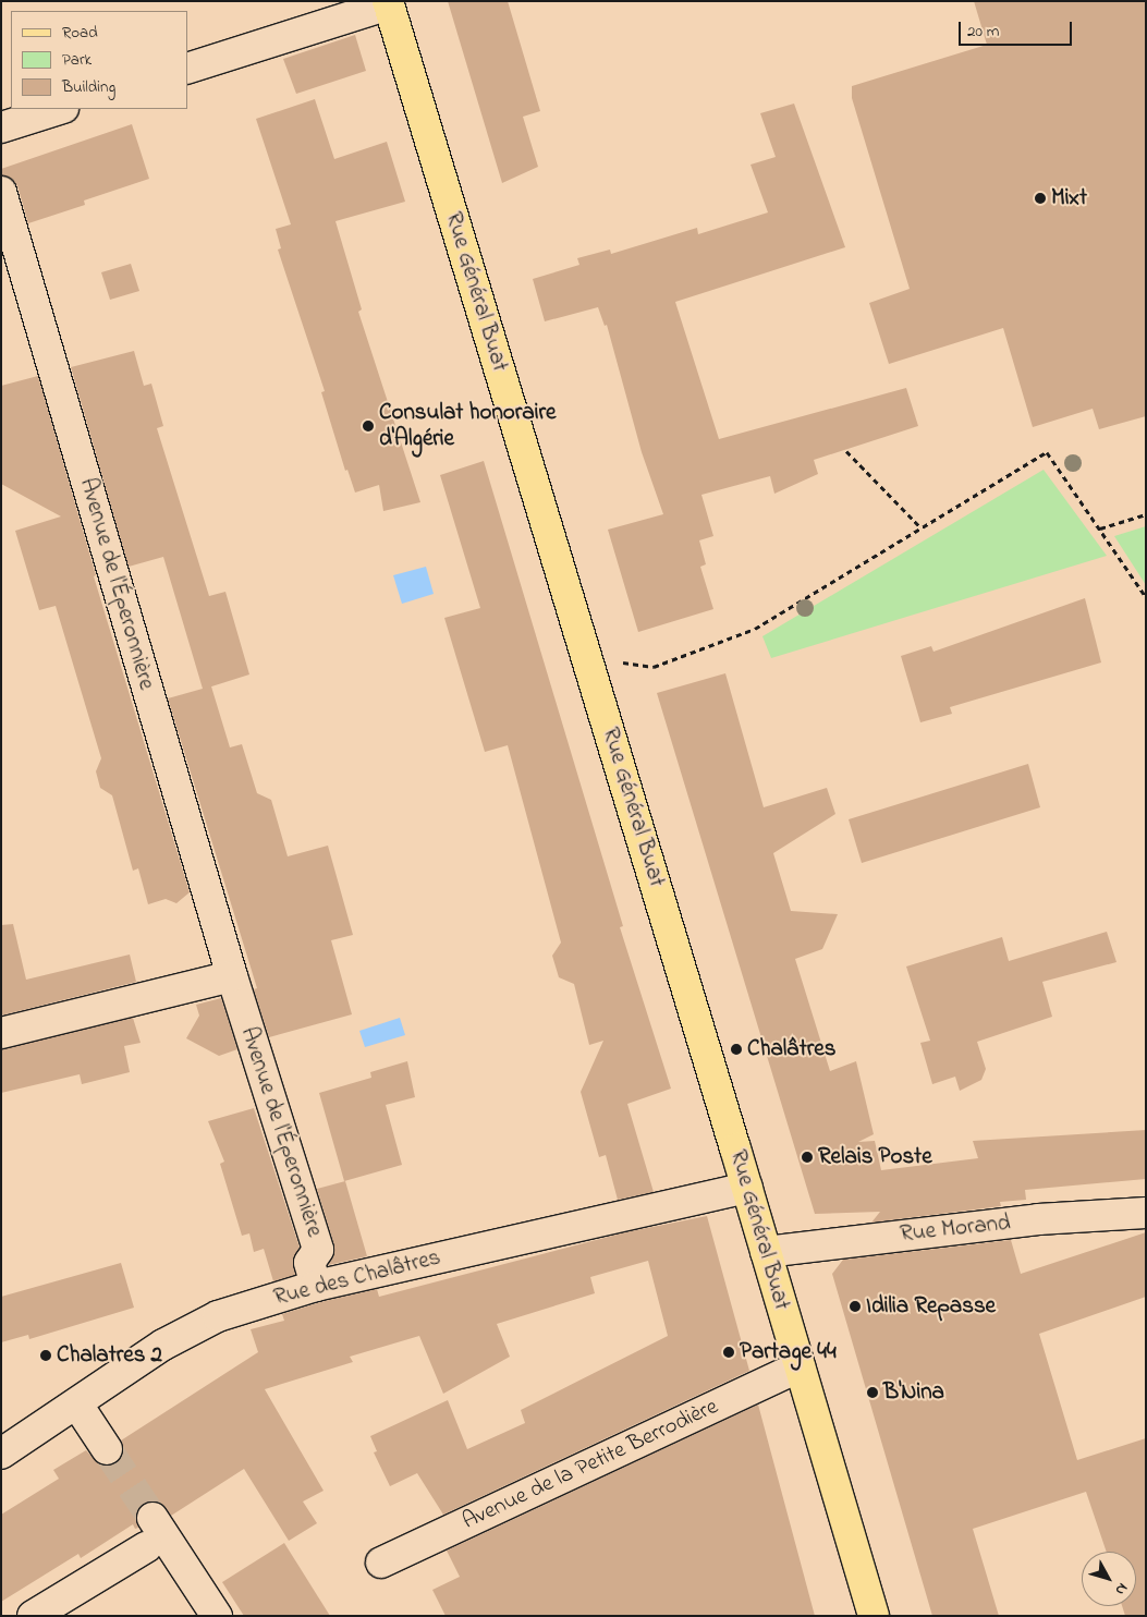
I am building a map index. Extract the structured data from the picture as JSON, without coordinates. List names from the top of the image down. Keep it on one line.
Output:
{"streets":{"main road":["Rue Général Buat"],"street":["Avenue de l'Éperonnière","Rue Morand","Rue des Chalâtres","Avenue de la Petite Berrodière"]},"crossings":[["Rue Général Buat","Rue Morand"],["Rue Général Buat","Rue des Chalâtres"],["Rue Général Buat","Avenue de la Petite Berrodière"],["Avenue de l'Éperonnière","Rue des Chalâtres"]],"places":["Mixt","Consulat honoraire d'Algérie","Chalâtres","Relais Poste","Idilia Repasse","Partage 44","Chalatres 2","B'Nina"],"legend":["Road","Park","Building"],"scale_bar":"20 m","north":"bottom right"}
